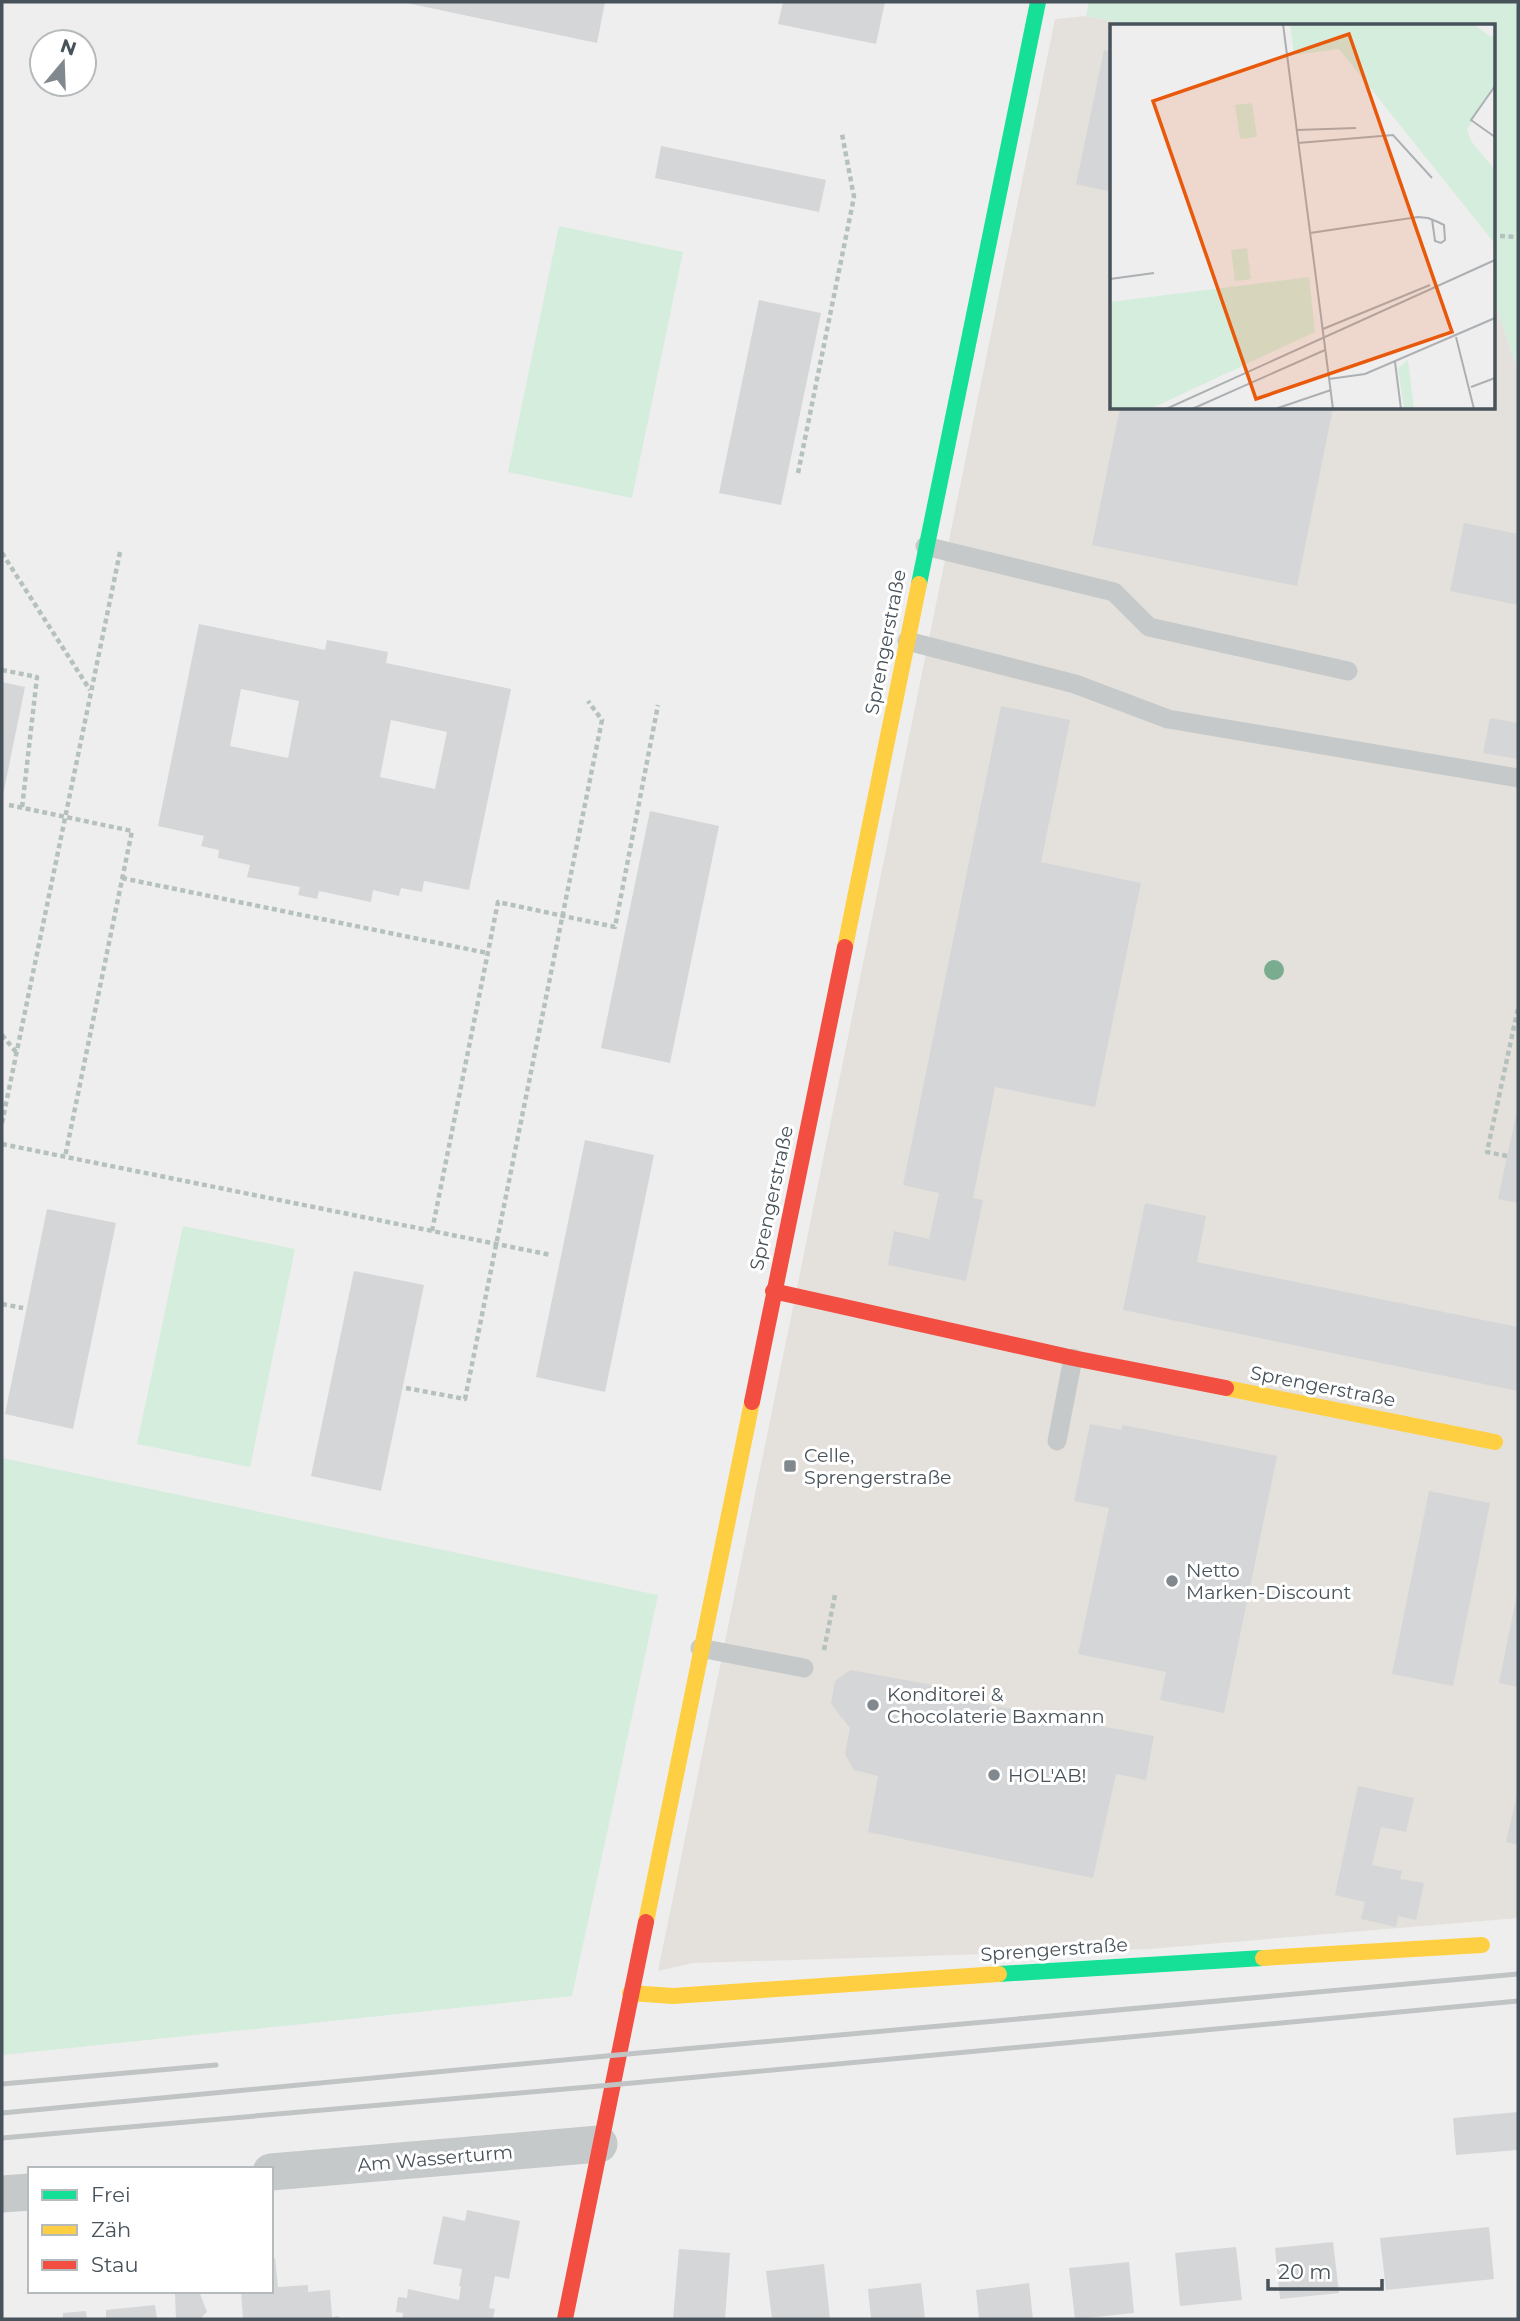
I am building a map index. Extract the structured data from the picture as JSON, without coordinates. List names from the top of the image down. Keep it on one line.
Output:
{"streets":{"street":["Sprengerstraße","Am Wasserturm"]},"crossings":[["Sprengerstraße","Am Wasserturm"]],"places":{"transit":["Celle, Sprengerstraße"],"other":["Netto Marken-Discount","Konditorei & Chocolaterie Baxmann","HOL'AB!"]},"legend":["Frei","Zäh","Stau"],"scale_bar":"20 m","north":"top"}
